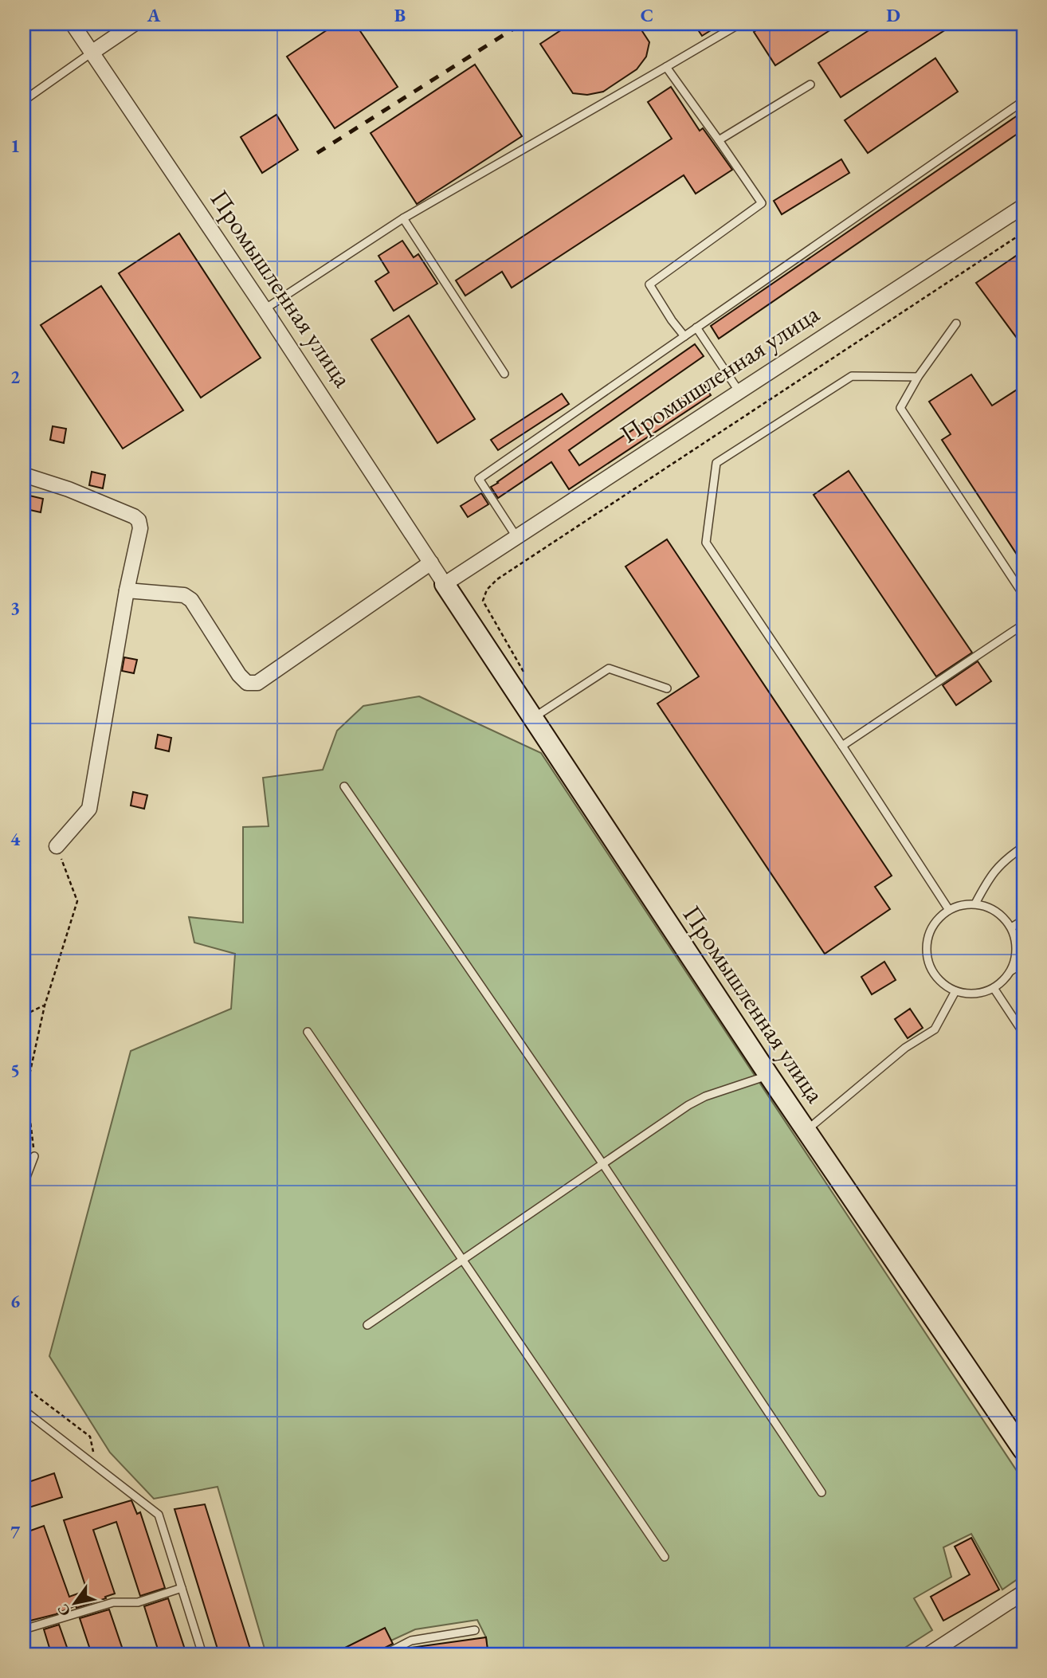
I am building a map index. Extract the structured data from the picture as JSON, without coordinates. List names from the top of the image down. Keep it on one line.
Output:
{"streets":{"street":["Промышленная улица"]},"north":"bottom left","grid":{"columns":["A","B","C","D"],"rows":["1","2","3","4","5","6","7"]}}
